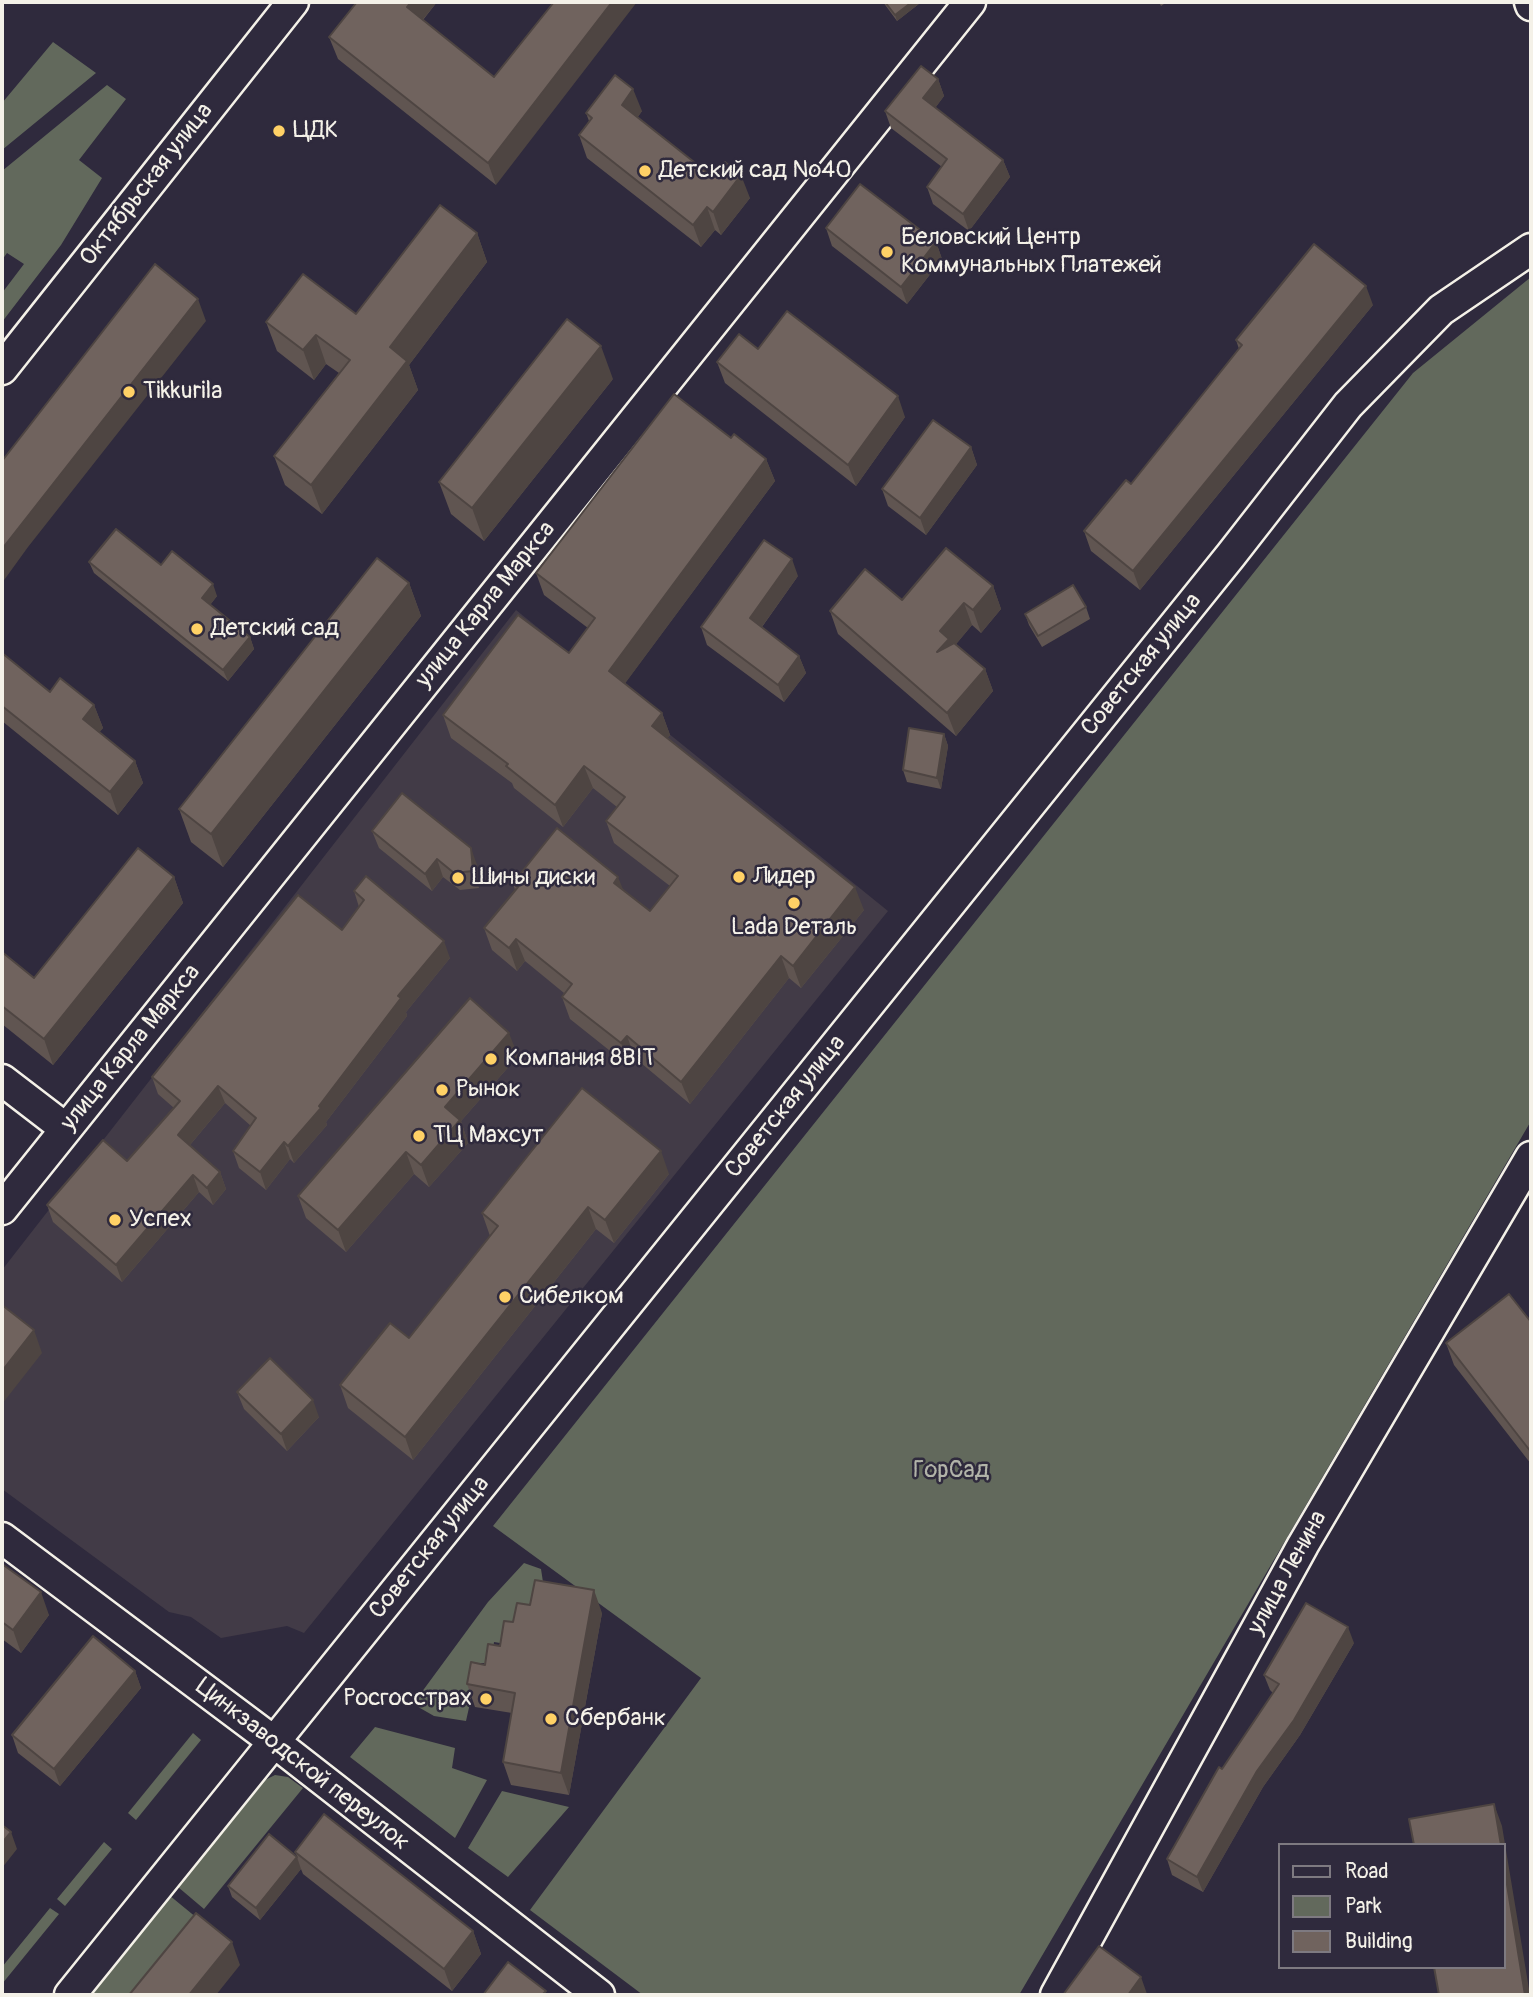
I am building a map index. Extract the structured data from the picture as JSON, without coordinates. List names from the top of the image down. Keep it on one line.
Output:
{"streets":{"street":["Октябрьская улица","улица Карла Маркса","Советская улица","улица Ленина","Цинкзаводской переулок"]},"crossings":[["Советская улица","Цинкзаводской переулок"]],"parks":["ГорСад"],"places":["ЦДК","Детский сад №40","Беловский Центр Коммунальных Платежей","Tikkurila","Детский сад","Лидер","Шины диски","Lada Dеталь","Компания 8BIT","Рынок","ТЦ Махсут","Успех","Сибелком","Росгосстрах","Сбербанк"],"legend":["Road","Park","Building"]}
